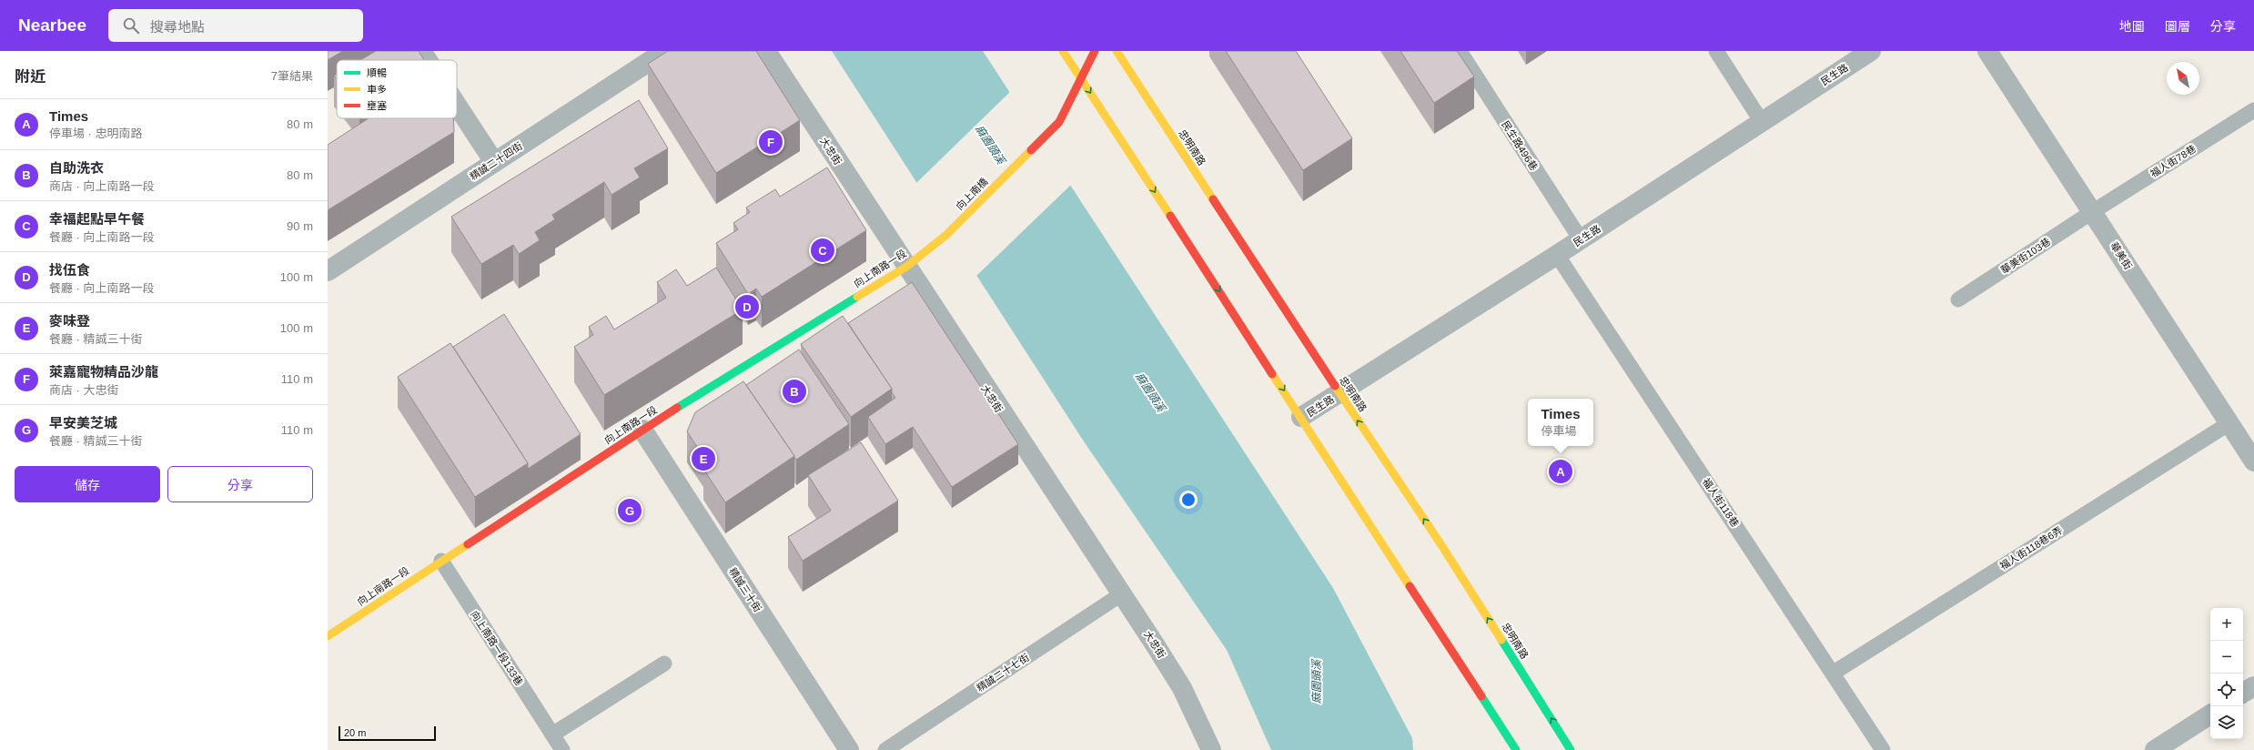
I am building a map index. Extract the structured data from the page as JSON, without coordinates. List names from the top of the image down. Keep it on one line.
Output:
{"streets":{"main road":["忠明南路","向上南橋","向上南路一段"],"street":["民生路","大忠街","精誠二十四街","華美街","精誠三十街"],"lane":["民生路496巷","福人街78巷","華美街103巷","福人街118巷","福人街118巷6弄","向上南路一段133巷","精誠二十七街"]},"crossings":[["民生路","民生路496巷"],["民生路","忠明南路"],["民生路","福人街118巷"],["大忠街","向上南路一段"],["大忠街","精誠二十七街"],["福人街78巷","華美街103巷"],["福人街78巷","華美街"],["向上南橋","向上南路一段"],["華美街103巷","華美街"],["華美街","福人街118巷6弄"],["向上南路一段","精誠三十街"],["向上南路一段","向上南路一段133巷"],["福人街118巷","福人街118巷6弄"]],"water":["麻園頭溪"],"legend":["順暢","車多","壅塞"],"scale_bar":"20 m","north":"top left","page":{"header":"Nearbee","search":"搜尋地點","nav":["地圖","圖層","分享"],"heading":["附近","7筆結果"],"list":[{"mark":"A","name":"Times","note":"停車場 · 忠明南路","value":"80 m"},{"mark":"B","name":"自助洗衣","note":"商店 · 向上南路一段","value":"80 m"},{"mark":"C","name":"幸福起點早午餐","note":"餐廳 · 向上南路一段","value":"90 m"},{"mark":"D","name":"找伍食","note":"餐廳 · 向上南路一段","value":"100 m"},{"mark":"E","name":"麥味登","note":"餐廳 · 精誠三十街","value":"100 m"},{"mark":"F","name":"萊嘉寵物精品沙龍","note":"商店 · 大忠街","value":"110 m"},{"mark":"G","name":"早安美芝城","note":"餐廳 · 精誠三十街","value":"110 m"}],"pins":["F","C","D","B","E","A","G"],"popup":["Times","停車場"],"buttons":["儲存","分享"],"map_buttons":["+","−"],"scale":"20 m"}}
